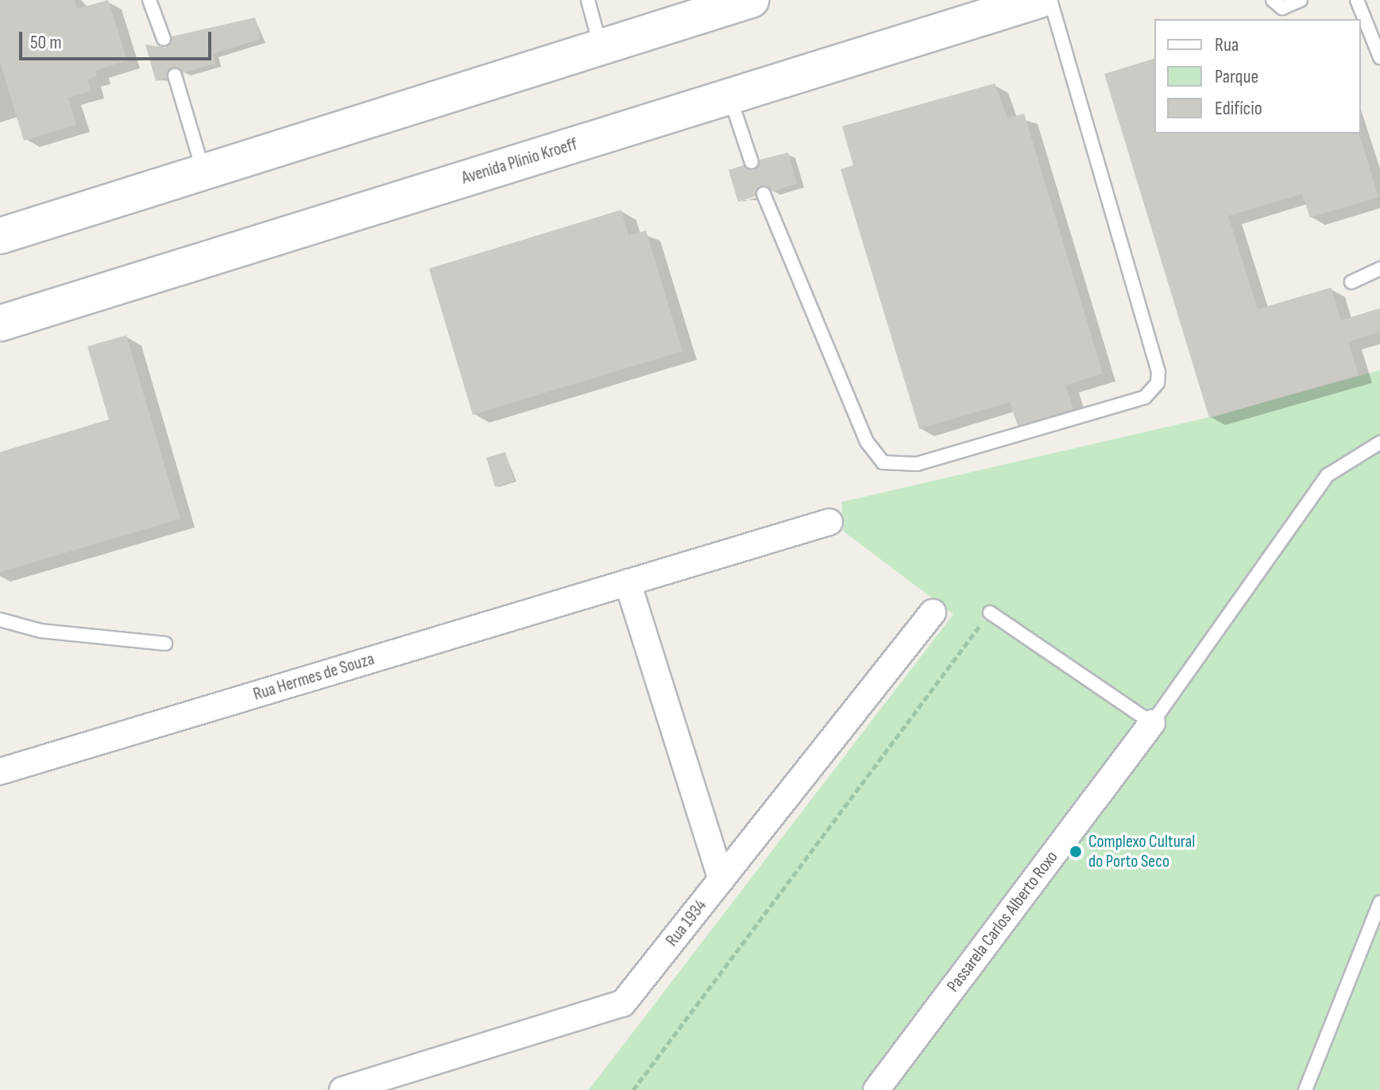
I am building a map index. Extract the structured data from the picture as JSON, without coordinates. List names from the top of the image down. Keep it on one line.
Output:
{"streets":{"main road":["Avenida Plínio Kroeff"],"street":["Rua Hermes de Souza","Passarela Carlos Alberto Roxo","Rua 1934"]},"places":["Complexo Cultural do Porto Seco"],"legend":["Rua","Parque","Edifício"],"scale_bar":"50 m"}
